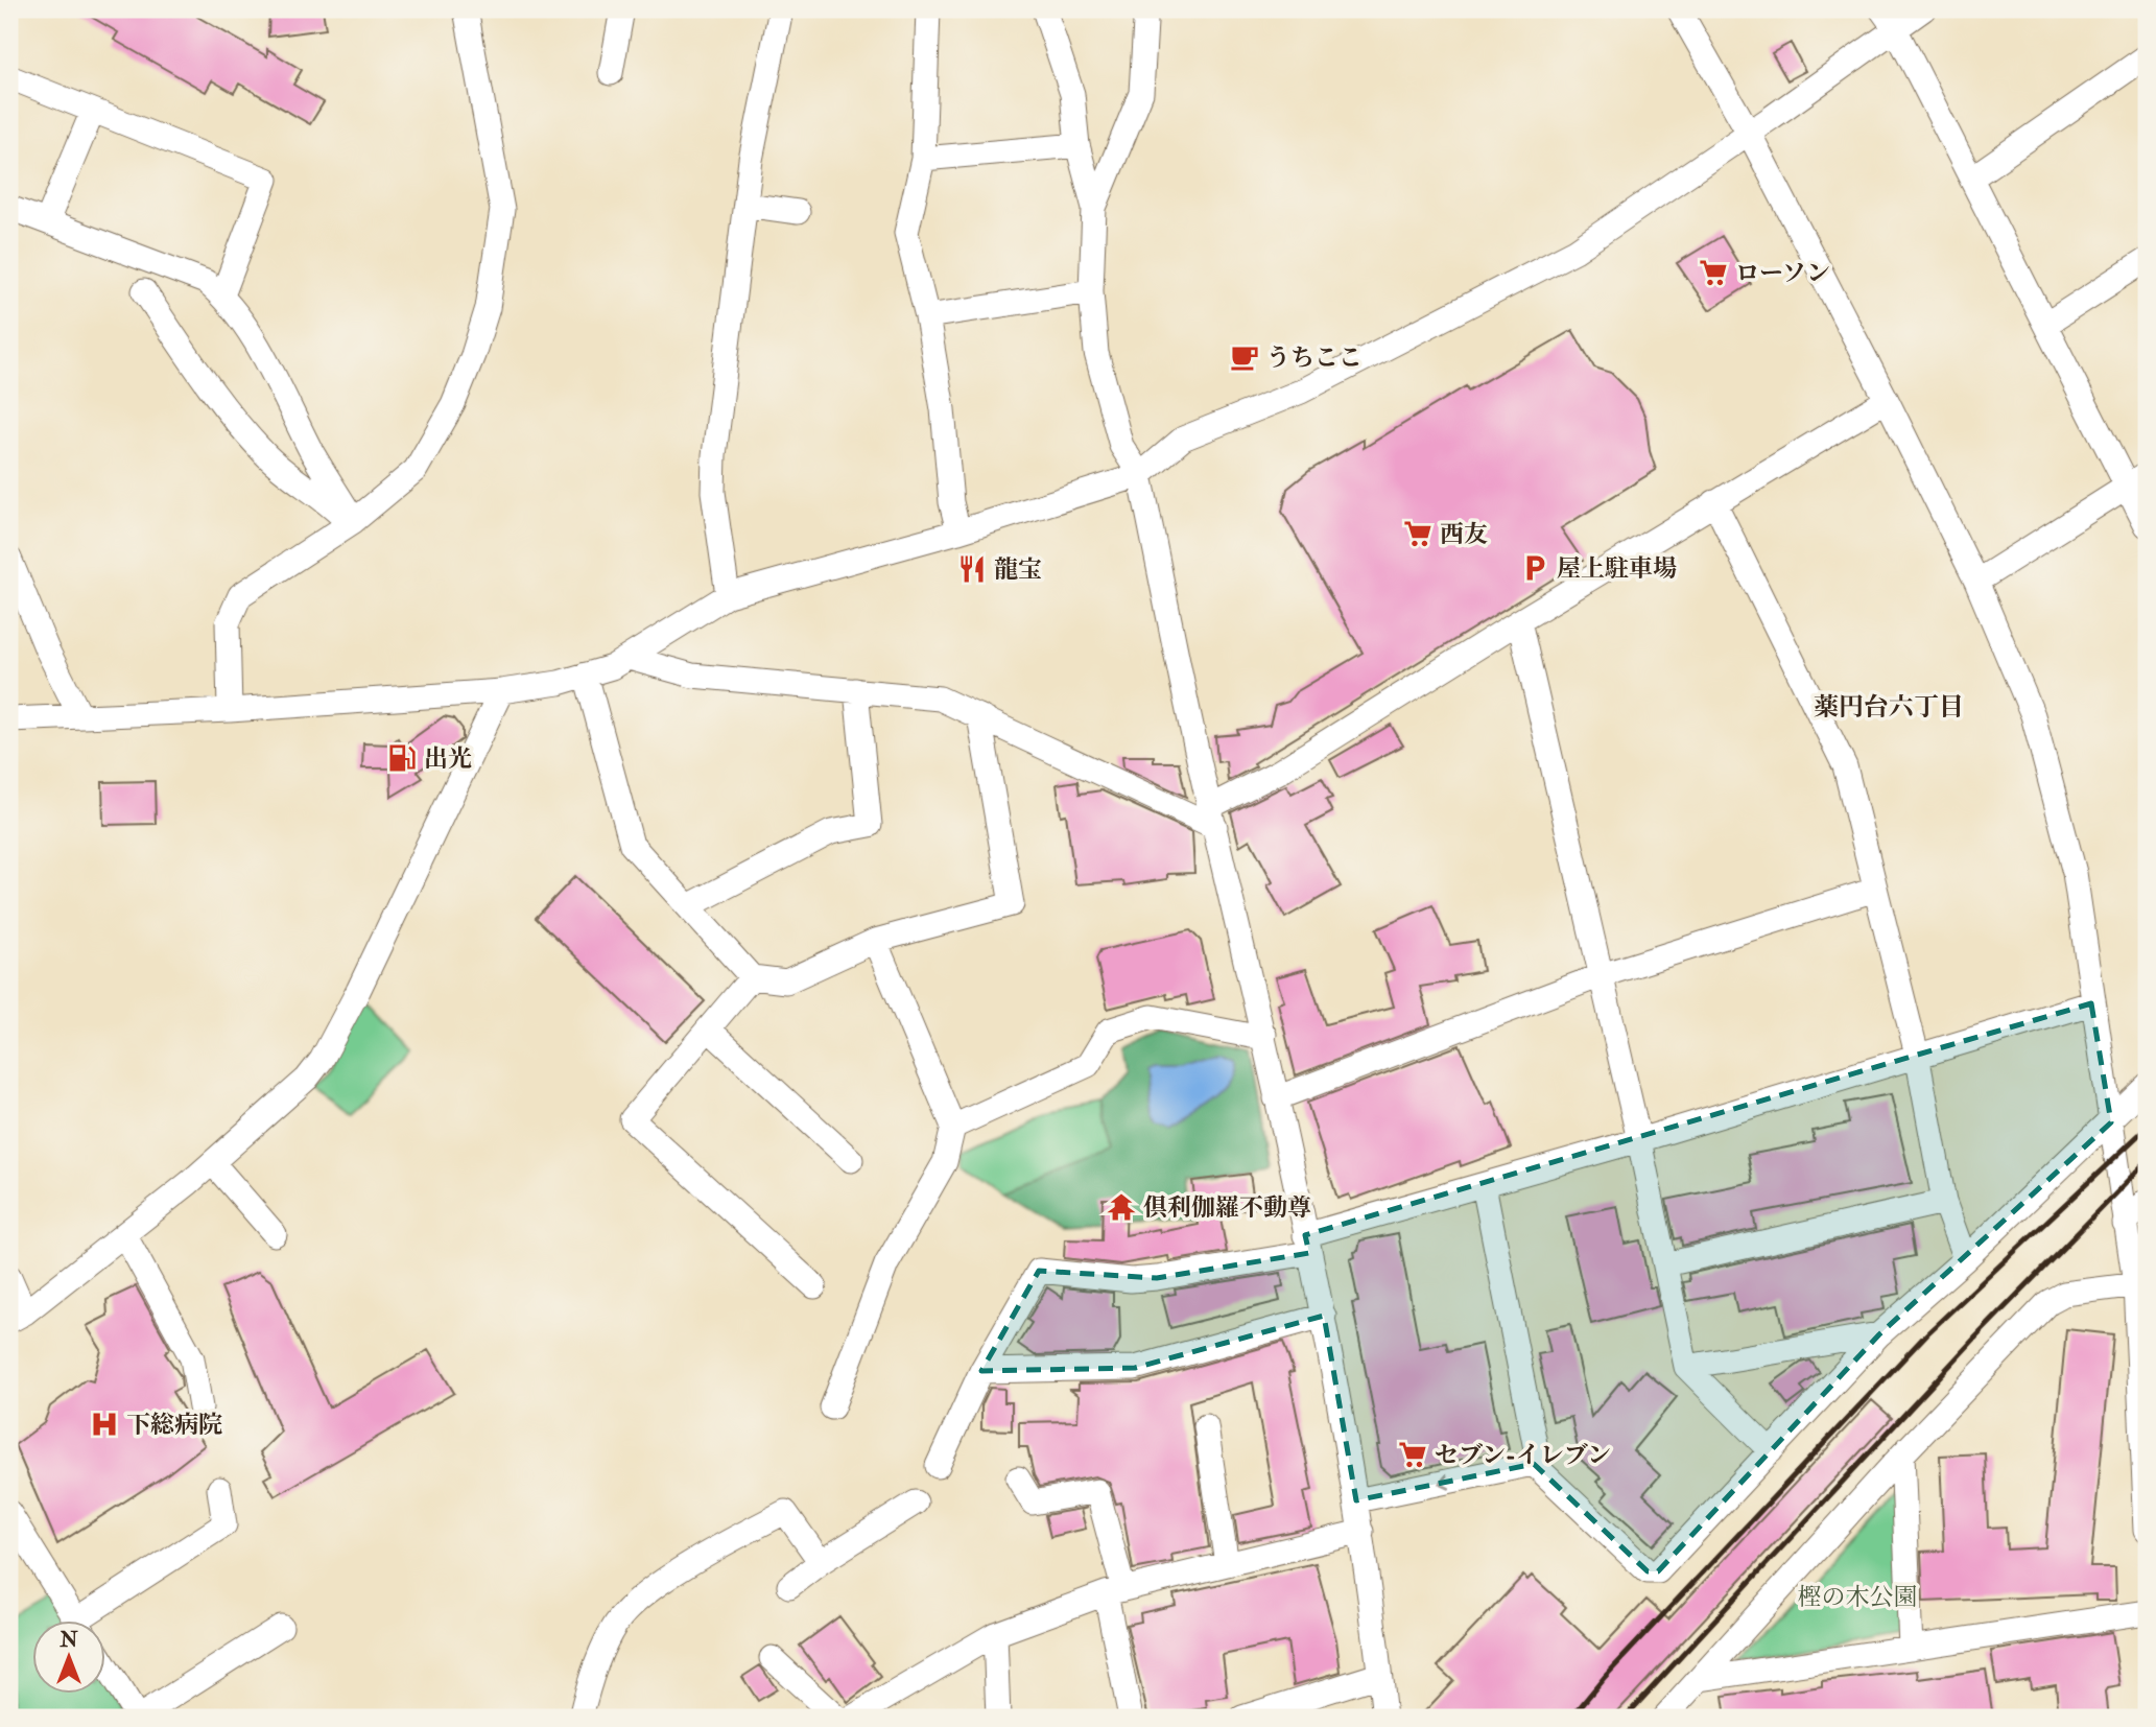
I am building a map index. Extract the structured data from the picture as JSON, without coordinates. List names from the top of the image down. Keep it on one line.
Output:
{"districts":["薬円台六丁目"],"parks":["樫の木公園"],"places":{"supermarket":["ローソン","西友","セブン-イレブン"],"cafe":["うちここ"],"parking":["屋上駐車場"],"restaurant":["龍宝"],"fuel station":["出光"],"temple":["倶利伽羅不動尊"],"hospital":["下総病院"]},"north":"top"}
